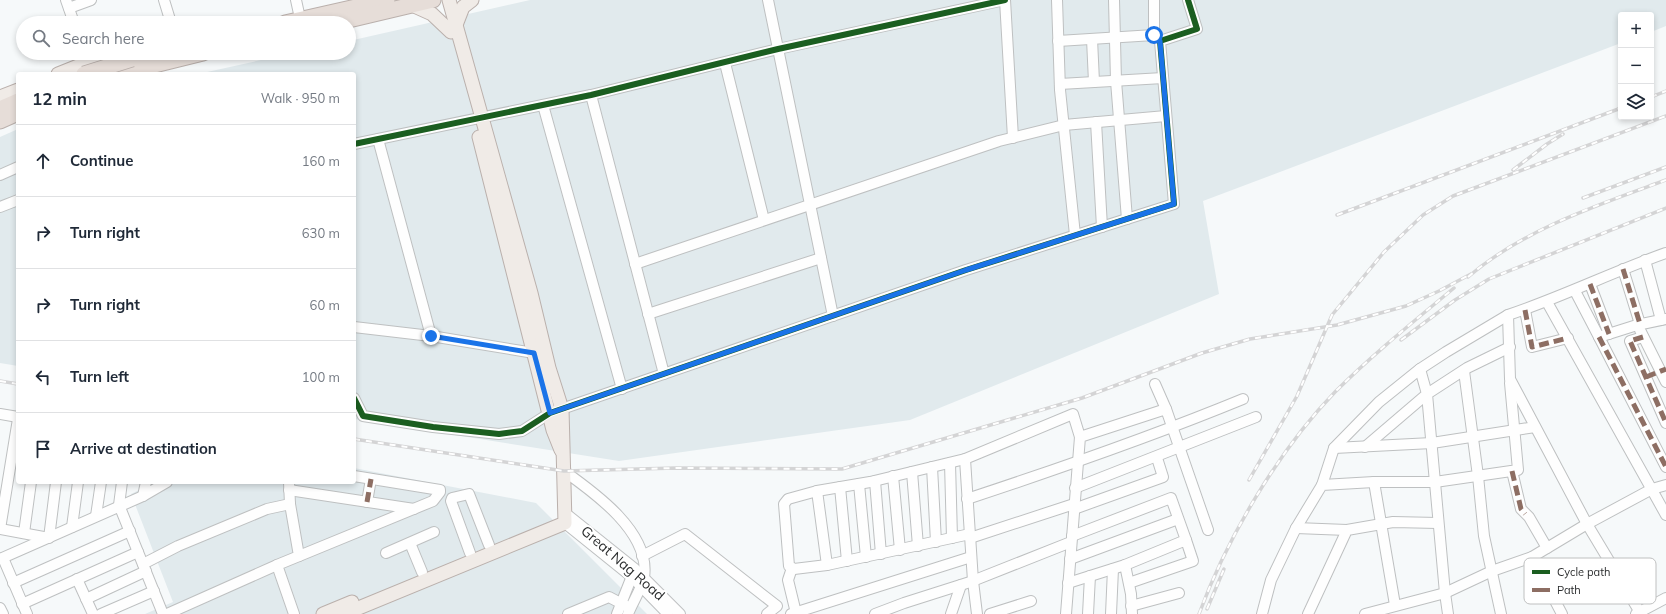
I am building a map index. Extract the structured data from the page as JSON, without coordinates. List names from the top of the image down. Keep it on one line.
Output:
{"streets":{"street":["Great Nag Road"]},"legend":["Cycle path","Path"],"page":{"map_buttons":["+","−"],"search":"Search here","heading":["12 min","Walk · 950 m"],"list":[["Continue","160 m"],["Turn right","630 m"],["Turn right","60 m"],["Turn left","100 m"],"Arrive at destination"]}}
